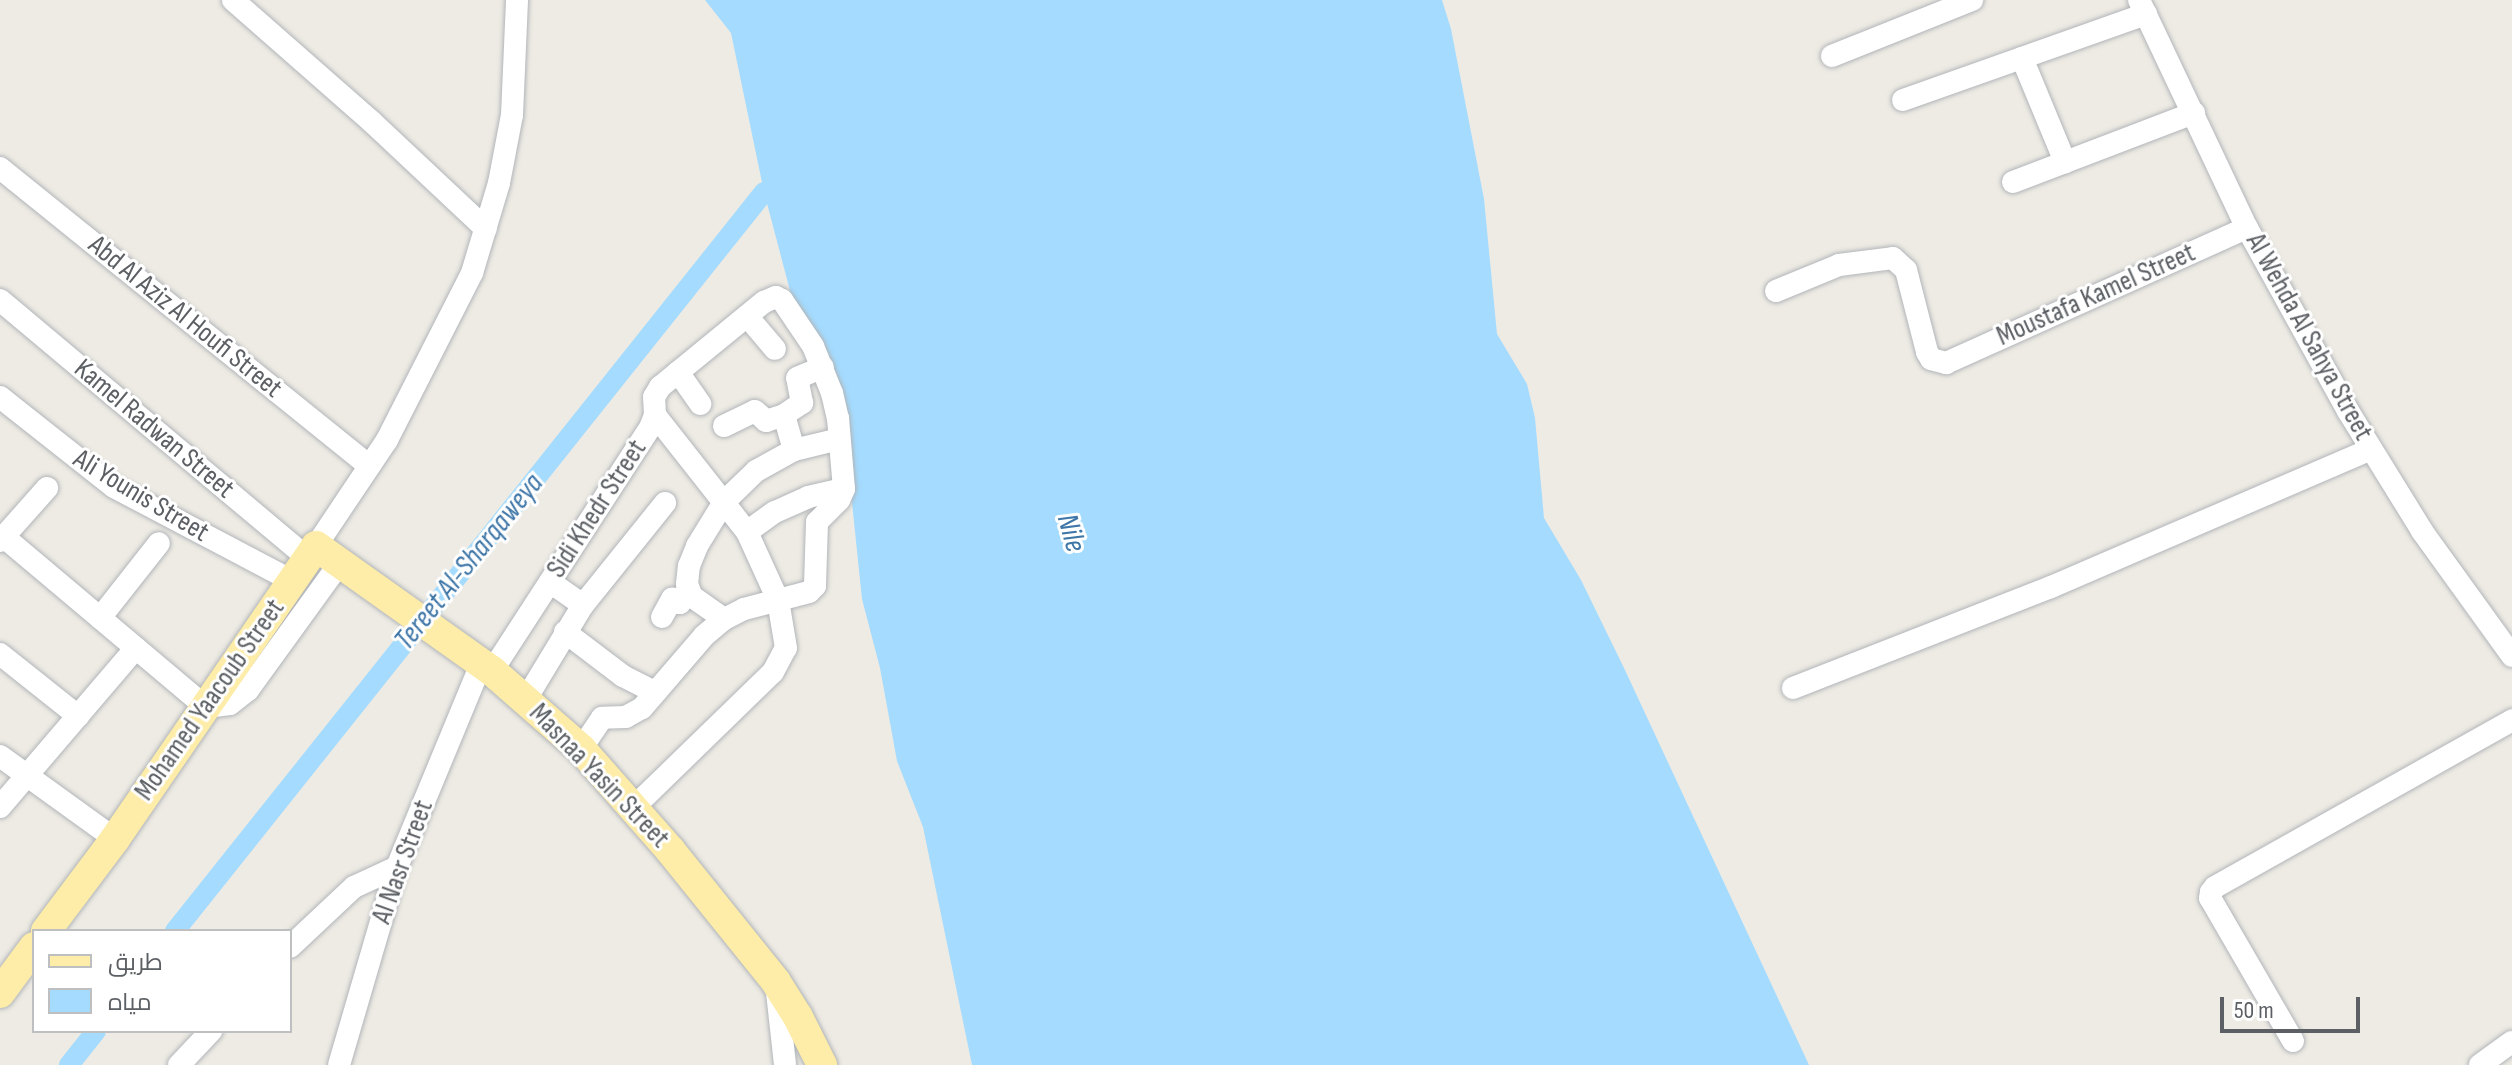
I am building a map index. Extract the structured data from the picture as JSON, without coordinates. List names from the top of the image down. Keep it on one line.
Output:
{"streets":{"main road":["Mohamed Yaacoub Street","Masnaa Yasin Street"],"street":["Moustafa Kamel Street","Abd Al Aziz Al Houfi Street","Al Wehda Al Sahya Street","Kamel Radwan Street","Ali Younis Street","Sidi Khedr Street","Al Nasr Street"]},"crossings":[["Moustafa Kamel Street","Al Wehda Al Sahya Street"],["Abd Al Aziz Al Houfi Street","Mohamed Yaacoub Street"],["Kamel Radwan Street","Ali Younis Street"],["Kamel Radwan Street","Mohamed Yaacoub Street"],["Kamel Radwan Street","Masnaa Yasin Street"],["Ali Younis Street","Mohamed Yaacoub Street"],["Ali Younis Street","Masnaa Yasin Street"],["Sidi Khedr Street","Masnaa Yasin Street"],["Sidi Khedr Street","Al Nasr Street"],["Mohamed Yaacoub Street","Masnaa Yasin Street"],["Masnaa Yasin Street","Al Nasr Street"]],"water":["Nile","Tereet Al-Sharqaweya"],"legend":["طريق","مياه"],"scale_bar":"50 m"}
